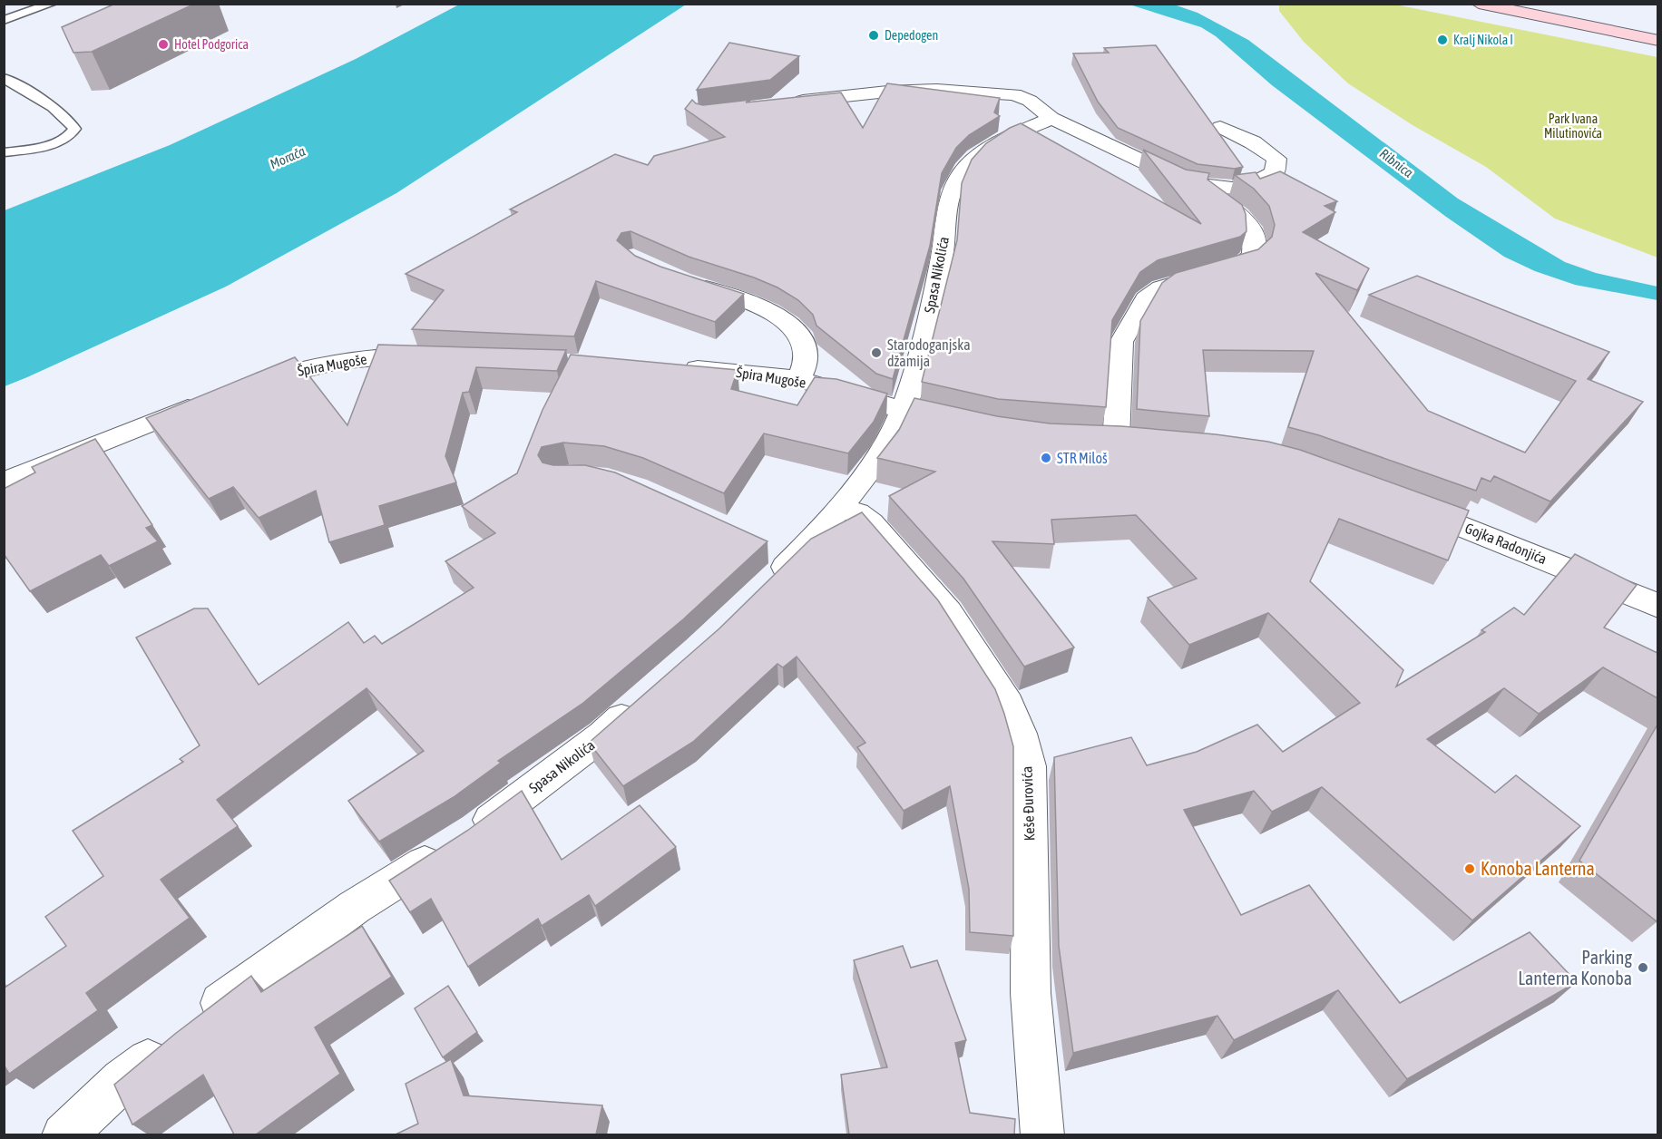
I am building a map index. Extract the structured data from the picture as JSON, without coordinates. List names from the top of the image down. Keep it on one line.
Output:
{"streets":{"street":["Spasa Nikolića","Špira Mugoše","Gojka Radonjića","Keše Đurovića"]},"crossings":[["Spasa Nikolića","Špira Mugoše"],["Spasa Nikolića","Keše Đurovića"]],"water":["Morača","Ribnica"],"parks":["Park Ivana Milutinovića"],"places":["Depedogen","Kralj Nikola I","Hotel Podgorica","Starodoganjska džamija","STR Miloš","Konoba Lanterna","Parking Lanterna Konoba"]}
